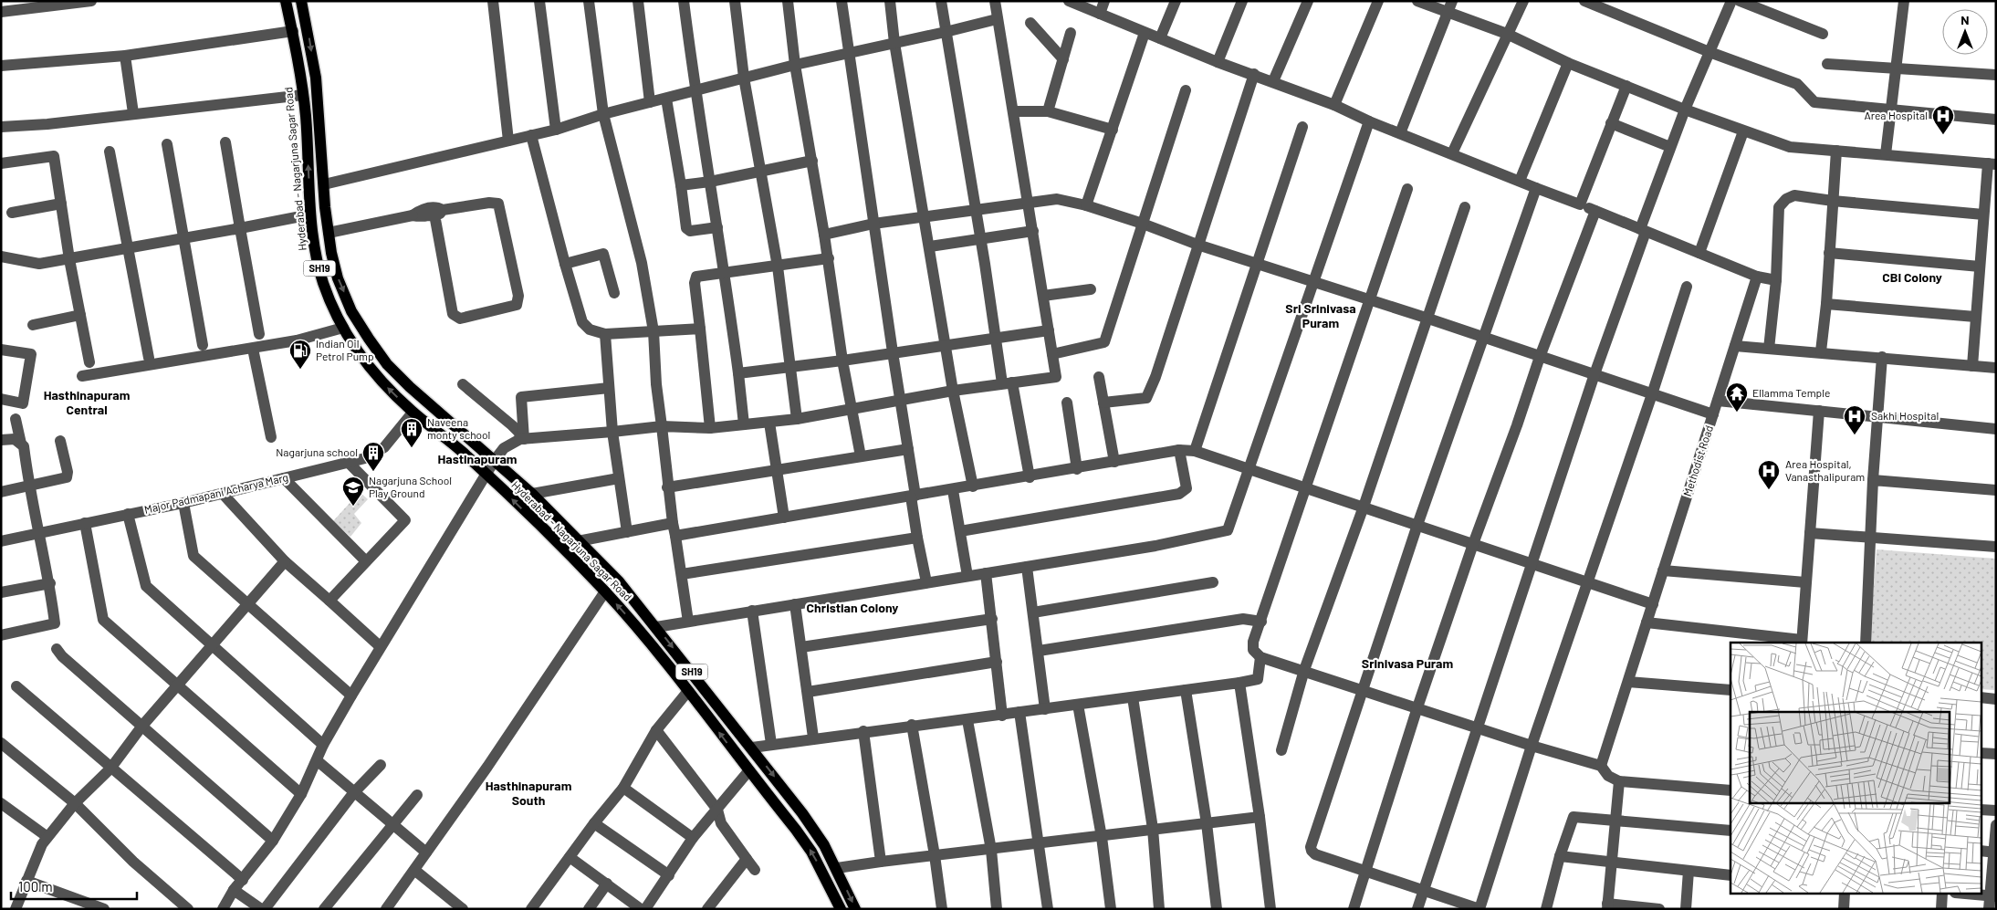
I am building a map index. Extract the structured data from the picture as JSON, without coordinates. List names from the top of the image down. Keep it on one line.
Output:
{"streets":{"main road":["Hyderabad - Nagarjuna Sagar Road","SH19"],"street":["Methodist Road","Major Padmapani Acharya Marg"]},"crossings":[["Hyderabad - Nagarjuna Sagar Road","Major Padmapani Acharya Marg"]],"districts":["CBI Colony","Sri Srinivasa Puram","Hasthinapuram Central","Hastinapuram","Christian Colony","Srinivasa Puram","Hasthinapuram South"],"places":{"hospital":["Area Hospital","Sakhi Hospital","Area Hospital, Vanasthalipuram"],"fuel station":["Indian Oil Petrol Pump"],"temple":["Ellamma Temple"],"building":["Naveena monty school","Nagarjuna school"],"school or university":["Nagarjuna School Play Ground"]},"scale_bar":"100 m","north":"top"}
